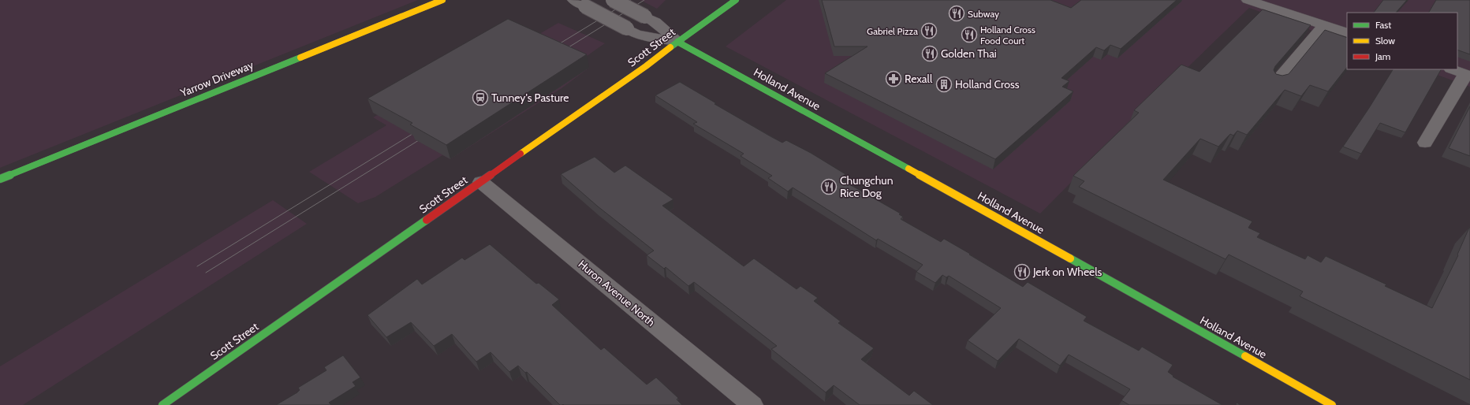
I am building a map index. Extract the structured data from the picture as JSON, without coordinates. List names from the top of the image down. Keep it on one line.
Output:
{"streets":{"street":["Scott Street","Yarrow Driveway","Holland Avenue","Huron Avenue North"]},"crossings":[["Scott Street","Holland Avenue"],["Scott Street","Huron Avenue North"]],"places":{"restaurant":["Subway","Gabriel Pizza","Holland Cross Food Court","Golden Thai","Chungchun Rice Dog","Jerk on Wheels"],"pharmacy":["Rexall"],"building":["Holland Cross"],"station":["Tunney's Pasture"]},"legend":["Fast","Slow","Jam"]}
